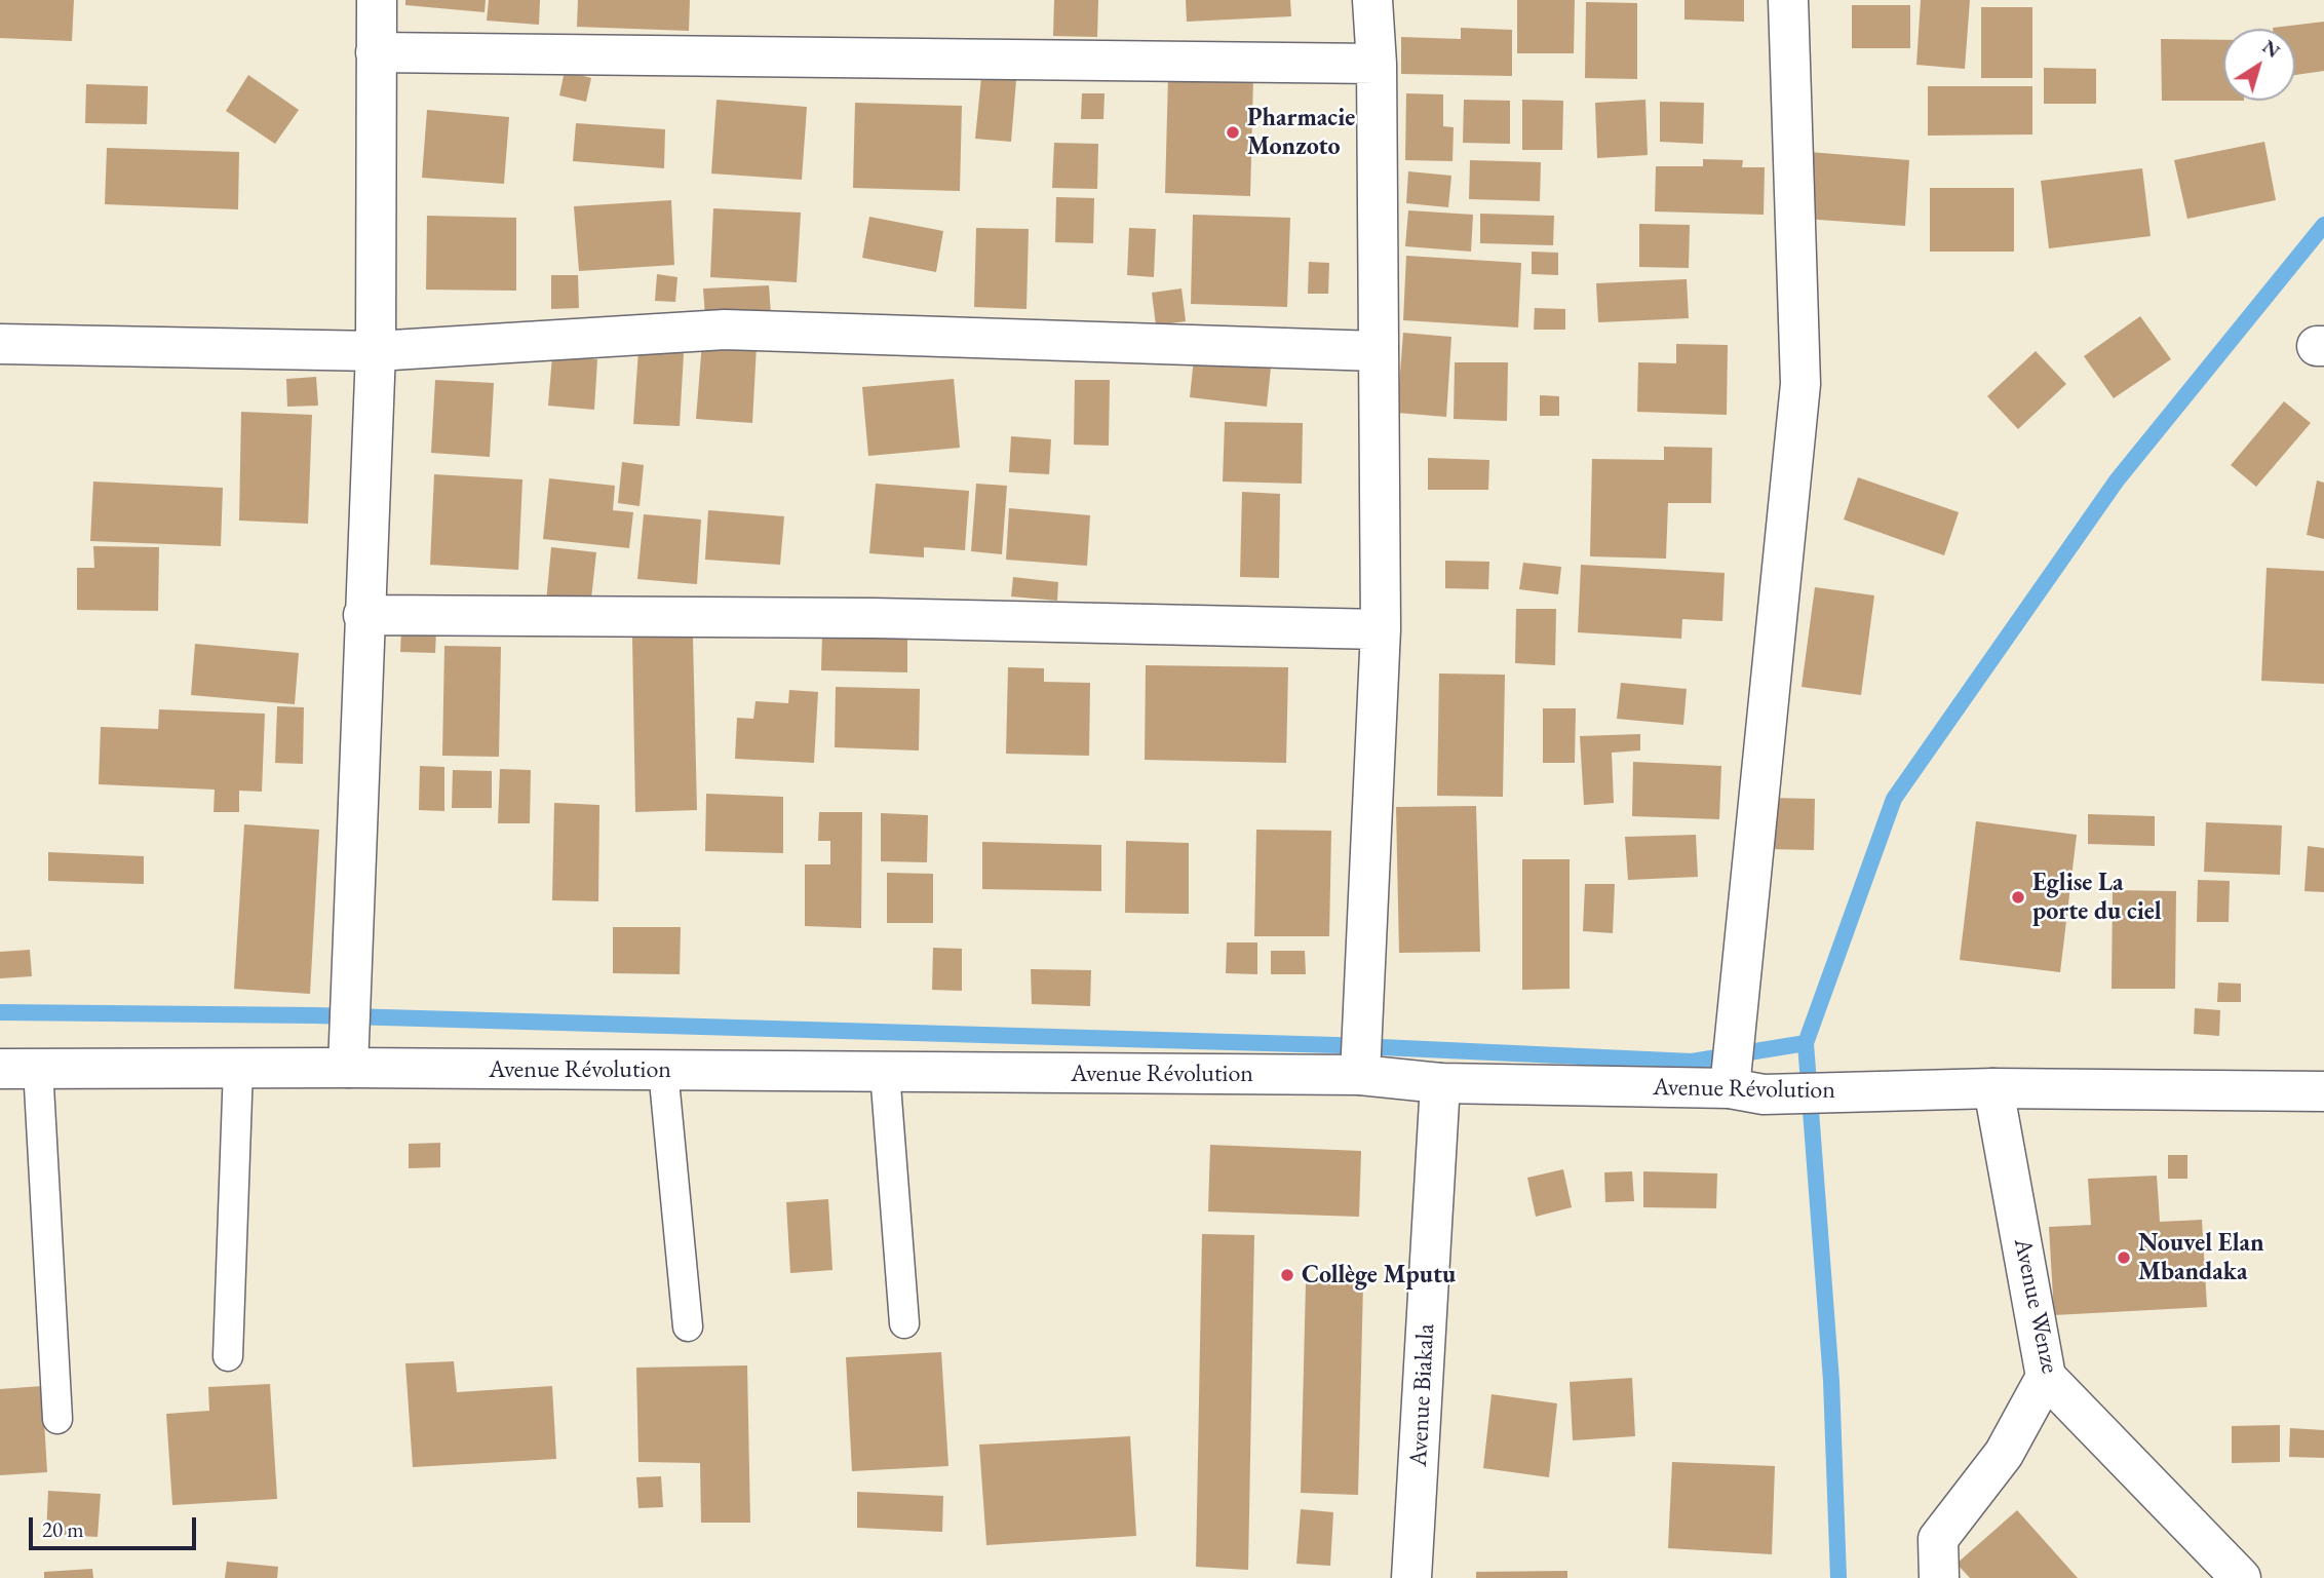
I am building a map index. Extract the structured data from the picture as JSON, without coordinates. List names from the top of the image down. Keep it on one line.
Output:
{"streets":{"street":["Avenue Révolution","Avenue Wenze","Avenue Biakala"]},"crossings":[["Avenue Révolution","Avenue Wenze"],["Avenue Révolution","Avenue Biakala"]],"places":["Pharmacie Monzoto","Eglise La porte du ciel","Nouvel Elan Mbandaka","Collège Mputu"],"scale_bar":"20 m","north":"top right"}
